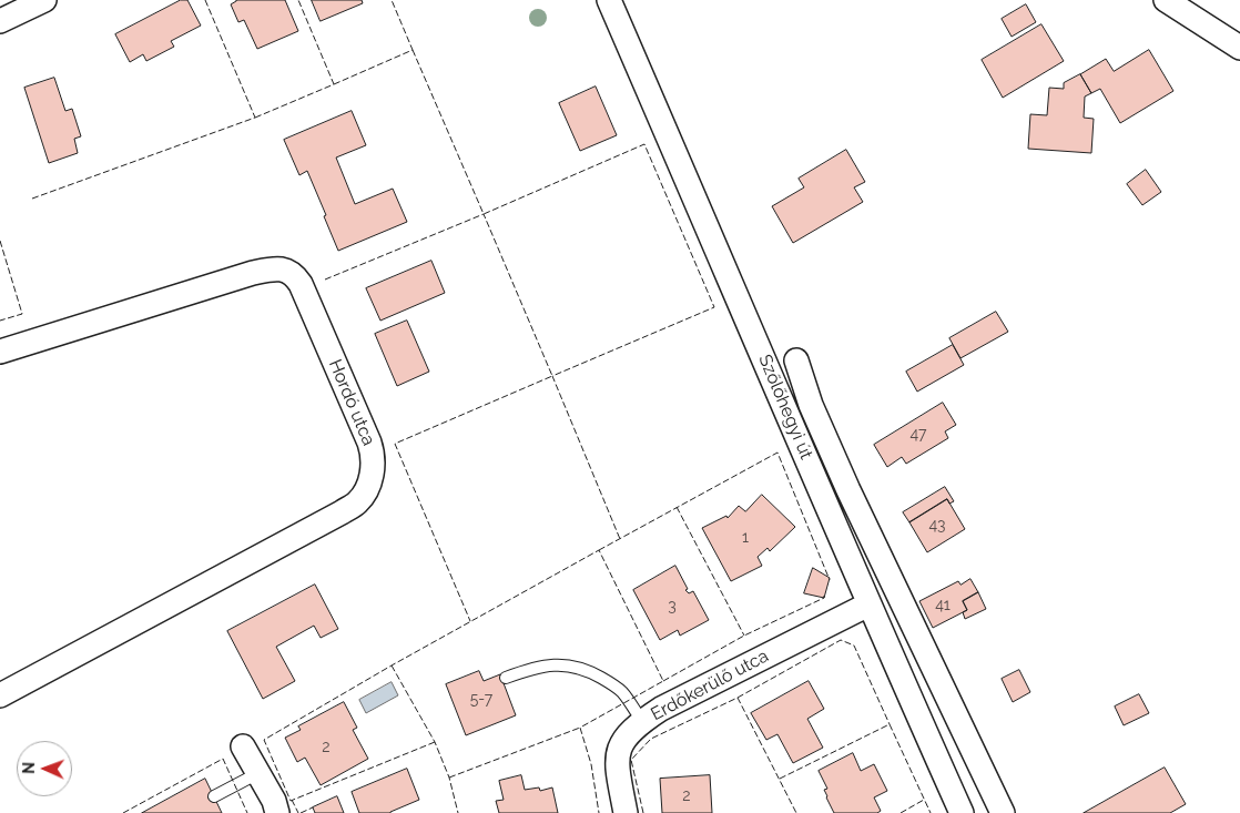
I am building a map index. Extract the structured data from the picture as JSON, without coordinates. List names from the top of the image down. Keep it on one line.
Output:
{"streets":{"street":["Hordó utca","Szőlőhegyi út","Erdőkerülő utca"]},"crossings":[["Szőlőhegyi út","Erdőkerülő utca"]],"house_numbers":["47","43","1","41","3","5-7","2","2"],"north":"left"}
